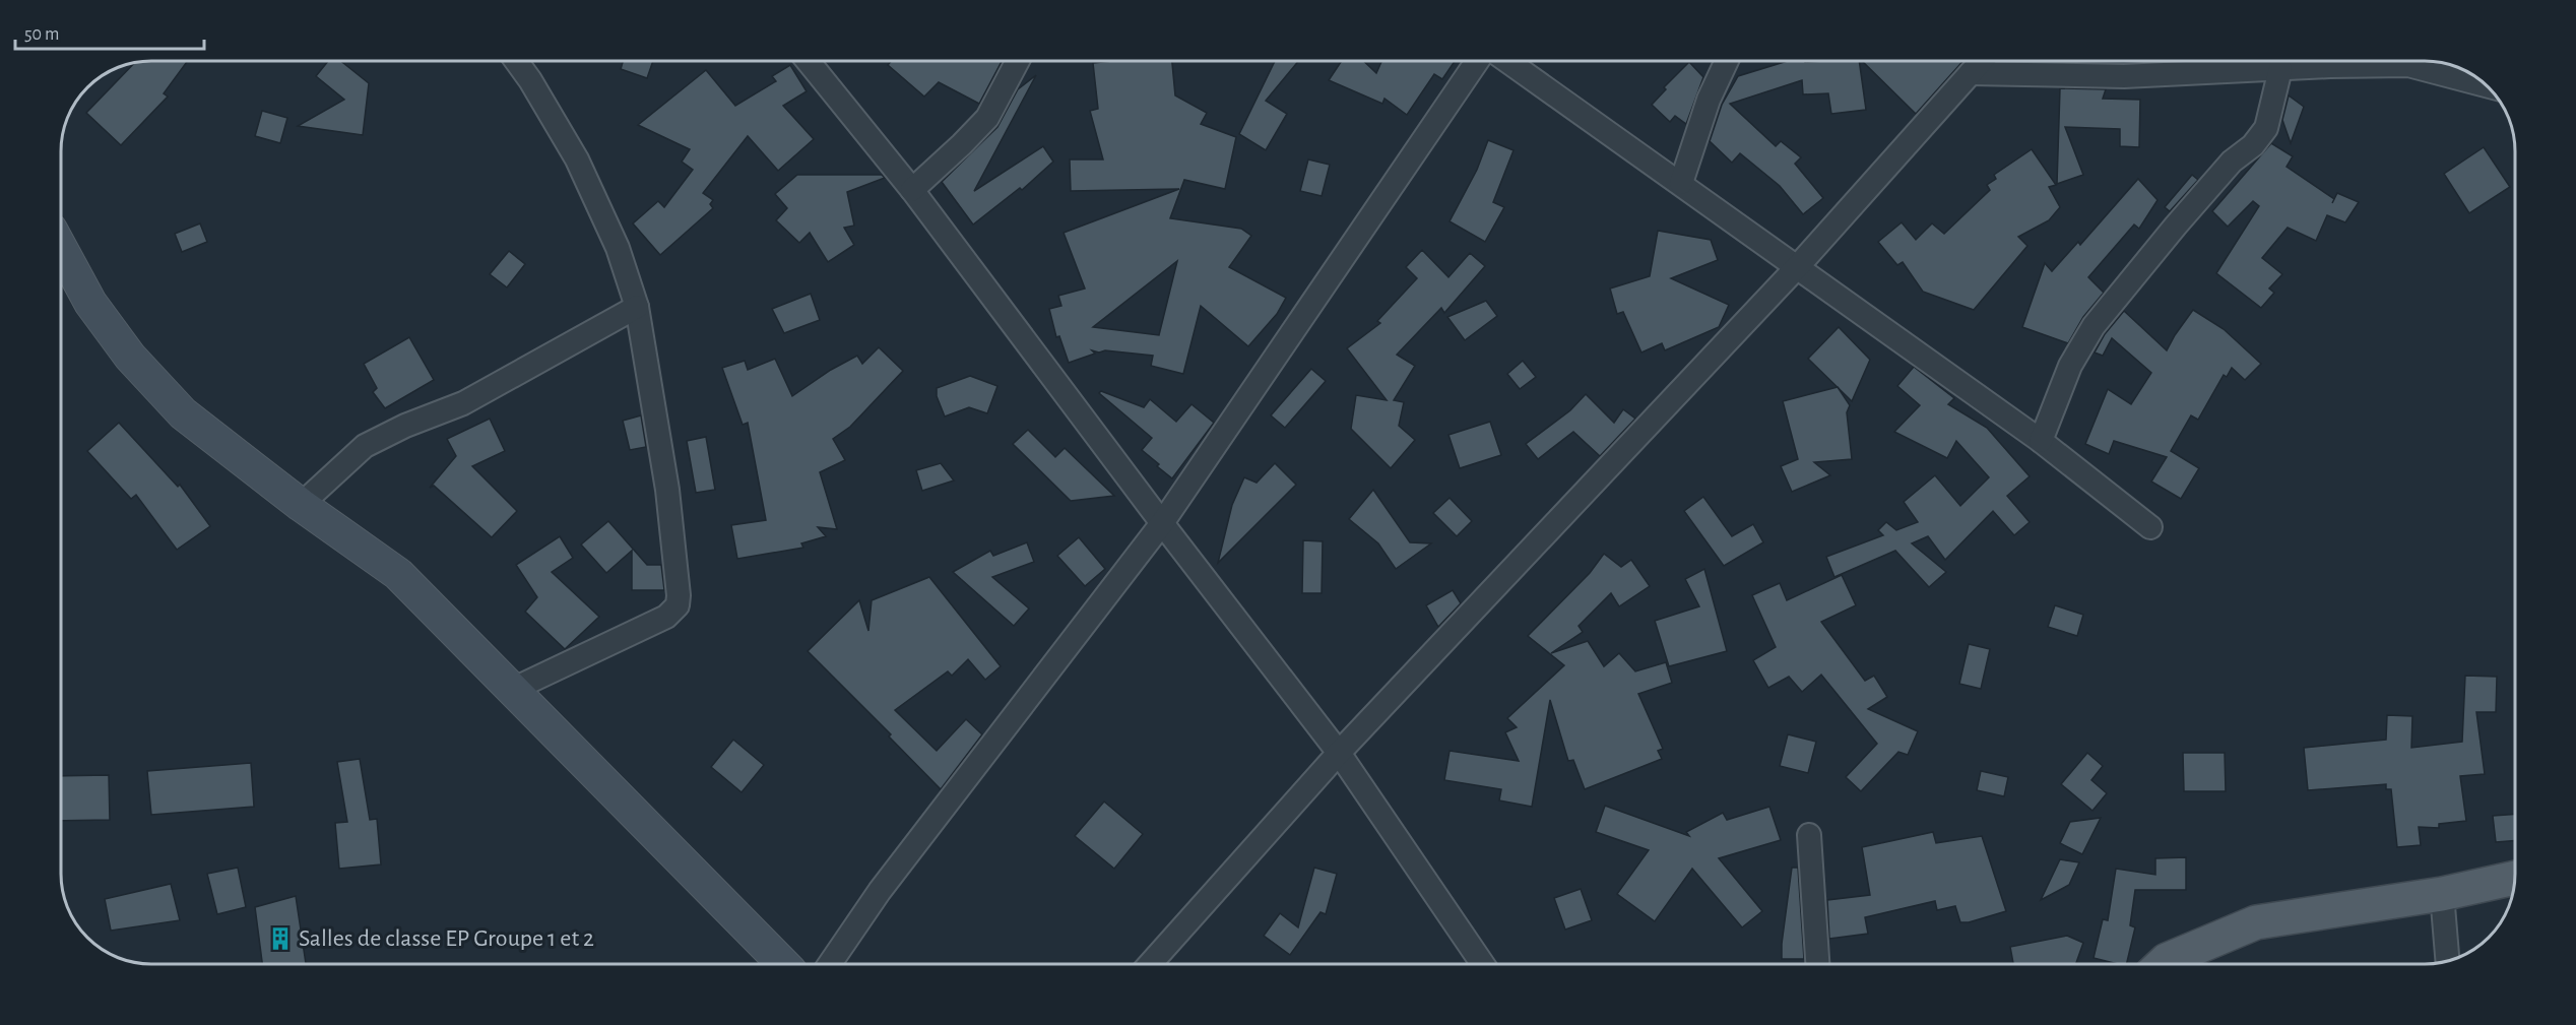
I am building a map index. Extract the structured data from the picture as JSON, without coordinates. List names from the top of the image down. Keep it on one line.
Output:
{"places":{"building":["Salles de classe EP Groupe 1 et 2"]},"scale_bar":"50 m"}
